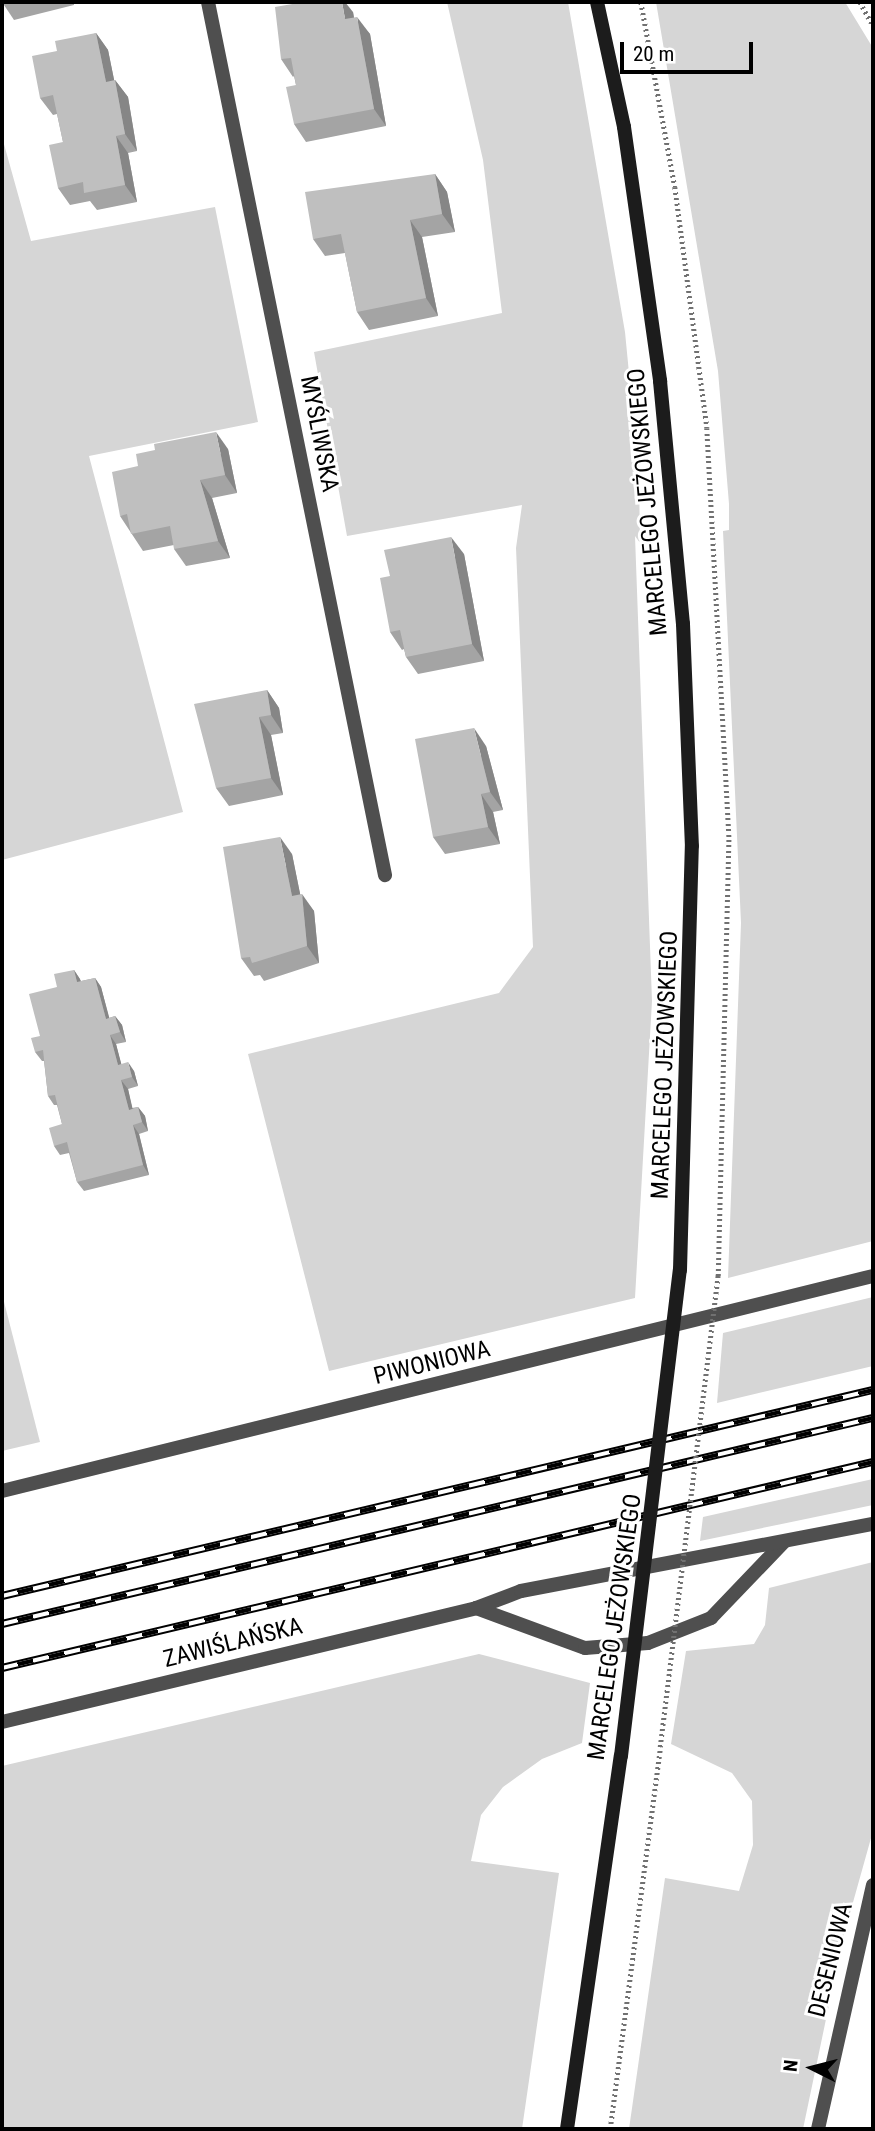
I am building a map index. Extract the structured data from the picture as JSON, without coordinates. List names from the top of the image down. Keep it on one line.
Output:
{"streets":{"street":["MYŚLIWSKA","MARCELEGO JEŻOWSKIEGO","PIWONIOWA","ZAWIŚLAŃSKA","DESENIOWA"]},"scale_bar":"20 m","north":"left"}
